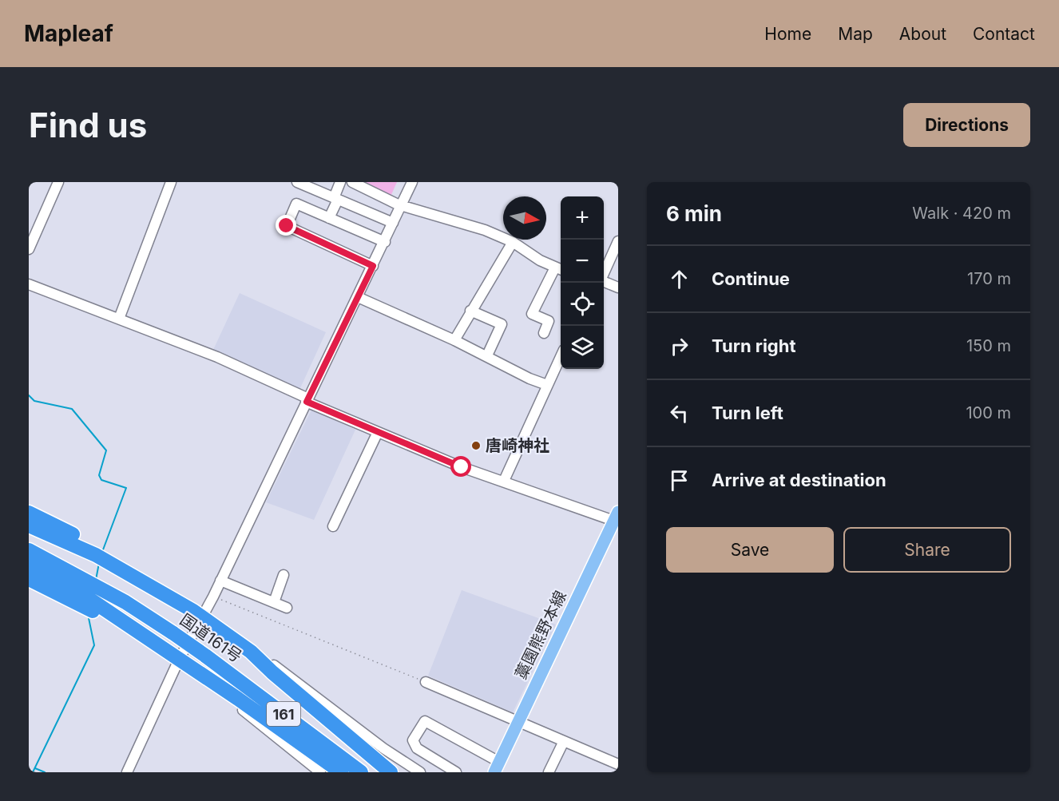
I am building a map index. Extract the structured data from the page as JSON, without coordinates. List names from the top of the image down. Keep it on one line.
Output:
{"streets":{"highway":["国道161号","161"],"main road":["藁園熊野本線"]},"places":["唐崎神社"],"north":"right","page":{"header":"Mapleaf","nav":["Home","Map","About","Contact"],"buttons":["Directions",["Save","Share"]],"title":"Find us","heading":["6 min","Walk · 420 m"],"map_buttons":["+","−"],"list":[["Continue","170 m"],["Turn right","150 m"],["Turn left","100 m"],"Arrive at destination"]}}
